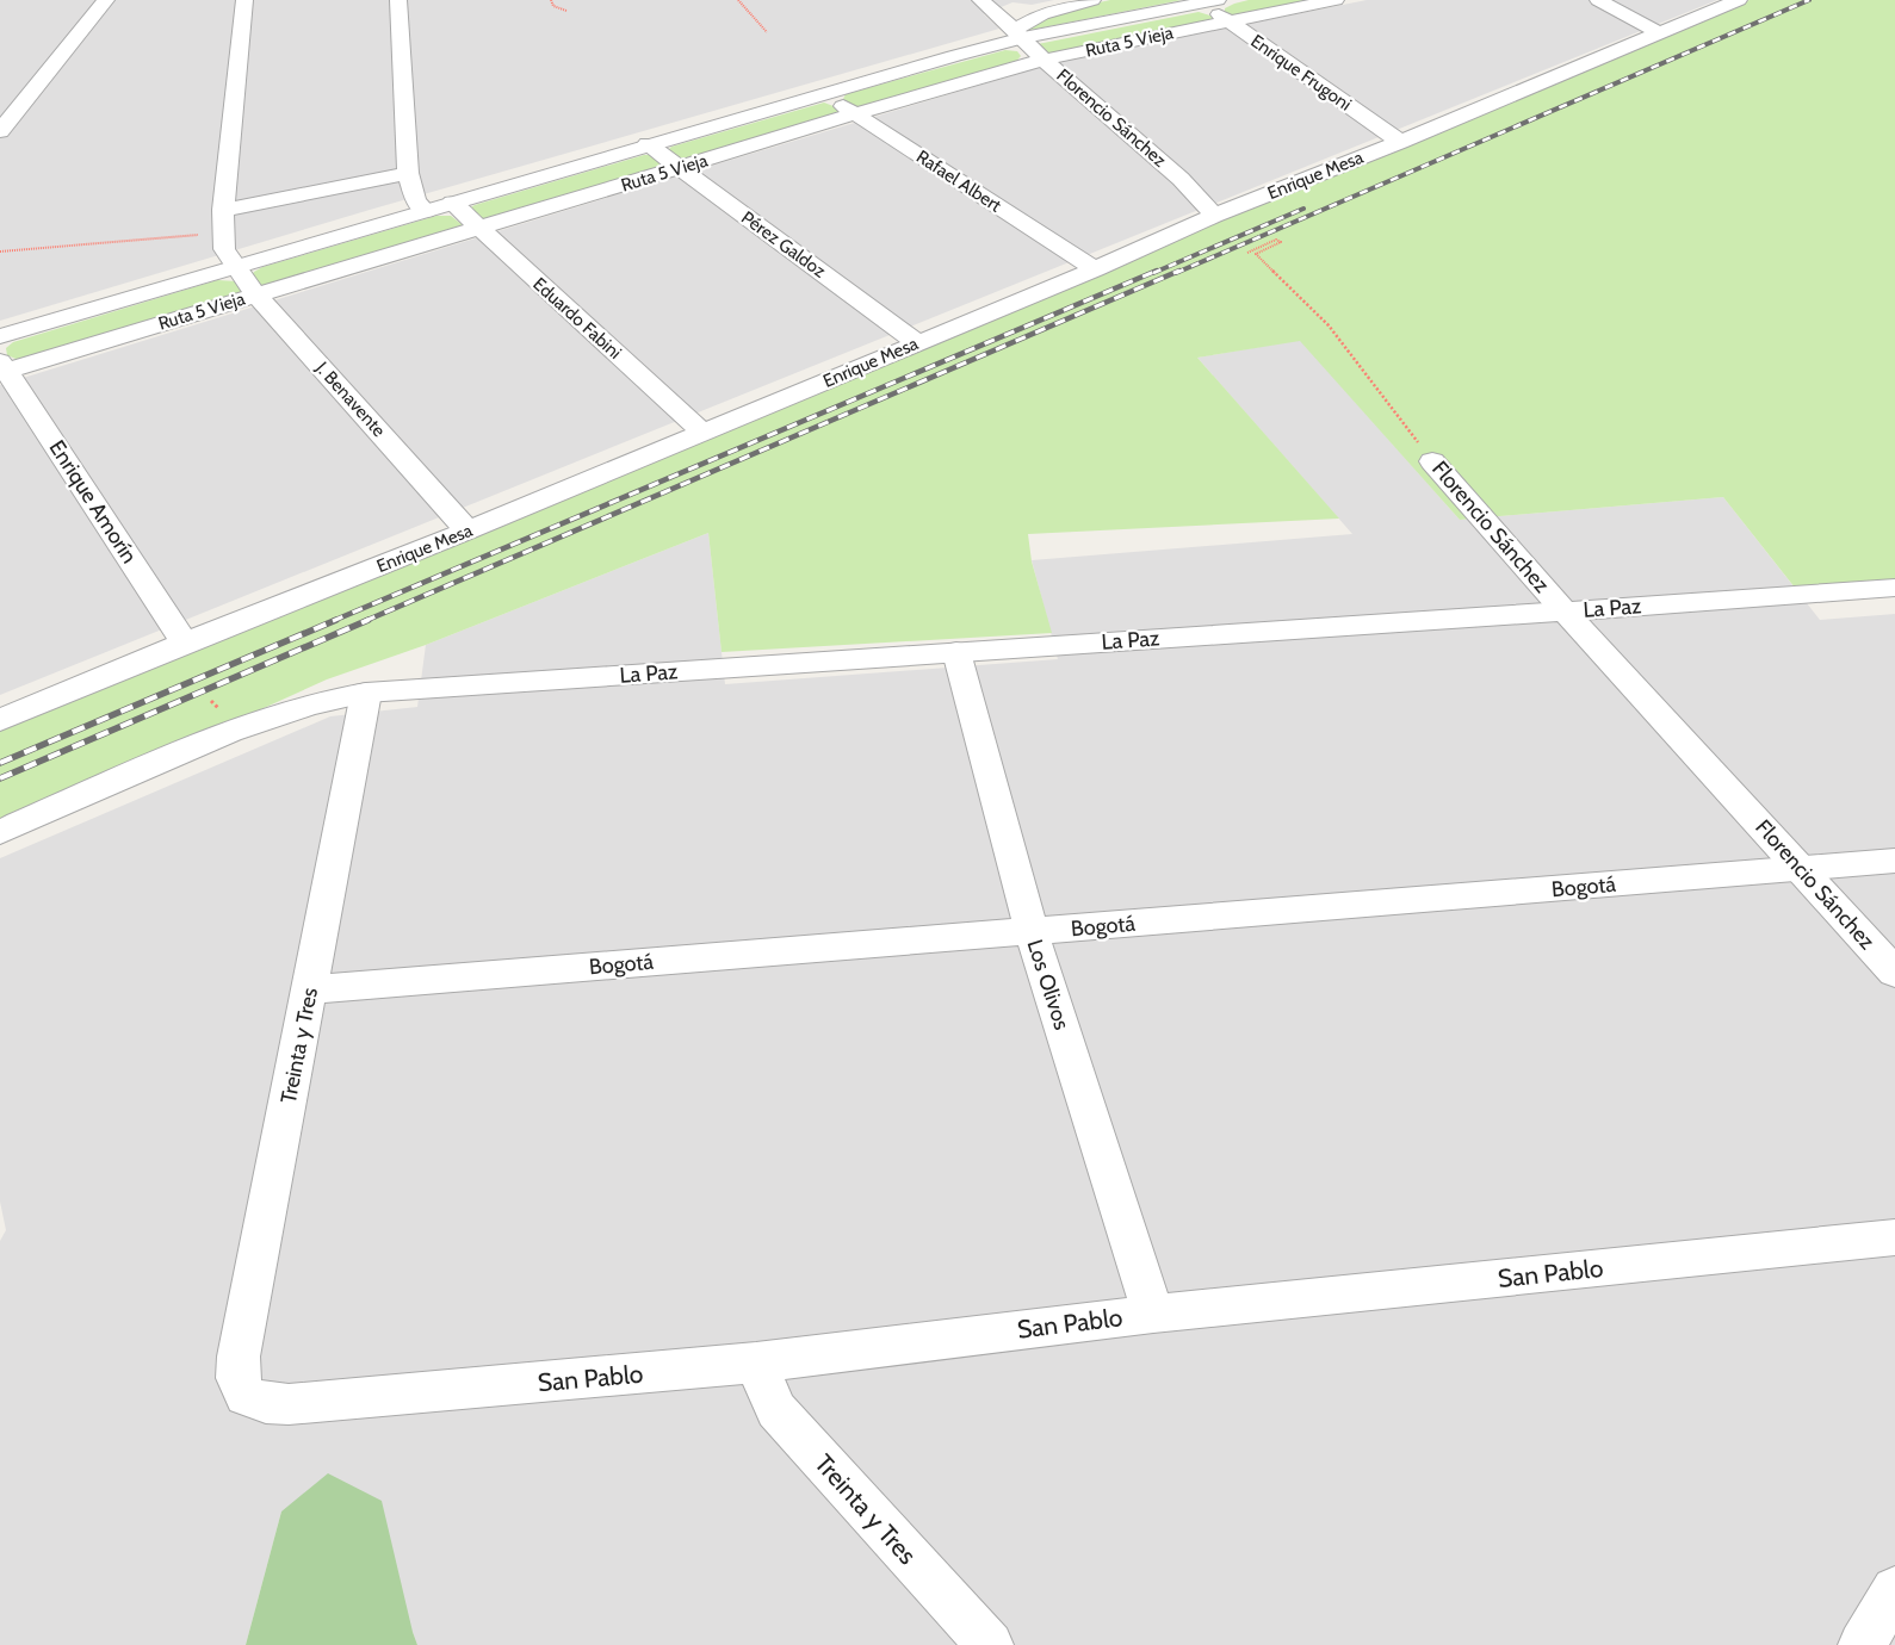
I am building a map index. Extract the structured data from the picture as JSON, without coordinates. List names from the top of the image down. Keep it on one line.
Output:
{"streets":{"street":["Ruta 5 Vieja","Enrique Frugoni","Florencio Sánchez","Enrique Mesa","Rafael Albert","Pérez Galdoz","Eduardo Fabini","J. Benavente","Enrique Amorín","La Paz","Bogotá","Los Olivos","Treinta y Tres","San Pablo"]},"crossings":[["Ruta 5 Vieja","Enrique Frugoni"],["Ruta 5 Vieja","Florencio Sánchez"],["Ruta 5 Vieja","Rafael Albert"],["Ruta 5 Vieja","Pérez Galdoz"],["Ruta 5 Vieja","Eduardo Fabini"],["Ruta 5 Vieja","J. Benavente"],["Ruta 5 Vieja","Enrique Amorín"],["Enrique Frugoni","Enrique Mesa"],["Florencio Sánchez","Enrique Mesa"],["Florencio Sánchez","La Paz"],["Florencio Sánchez","Bogotá"],["Enrique Mesa","Rafael Albert"],["Enrique Mesa","Pérez Galdoz"],["Enrique Mesa","Eduardo Fabini"],["Enrique Mesa","J. Benavente"],["Enrique Mesa","Enrique Amorín"],["La Paz","Los Olivos"],["La Paz","Treinta y Tres"],["Bogotá","Los Olivos"],["Bogotá","Treinta y Tres"],["Los Olivos","San Pablo"],["Treinta y Tres","San Pablo"]]}
